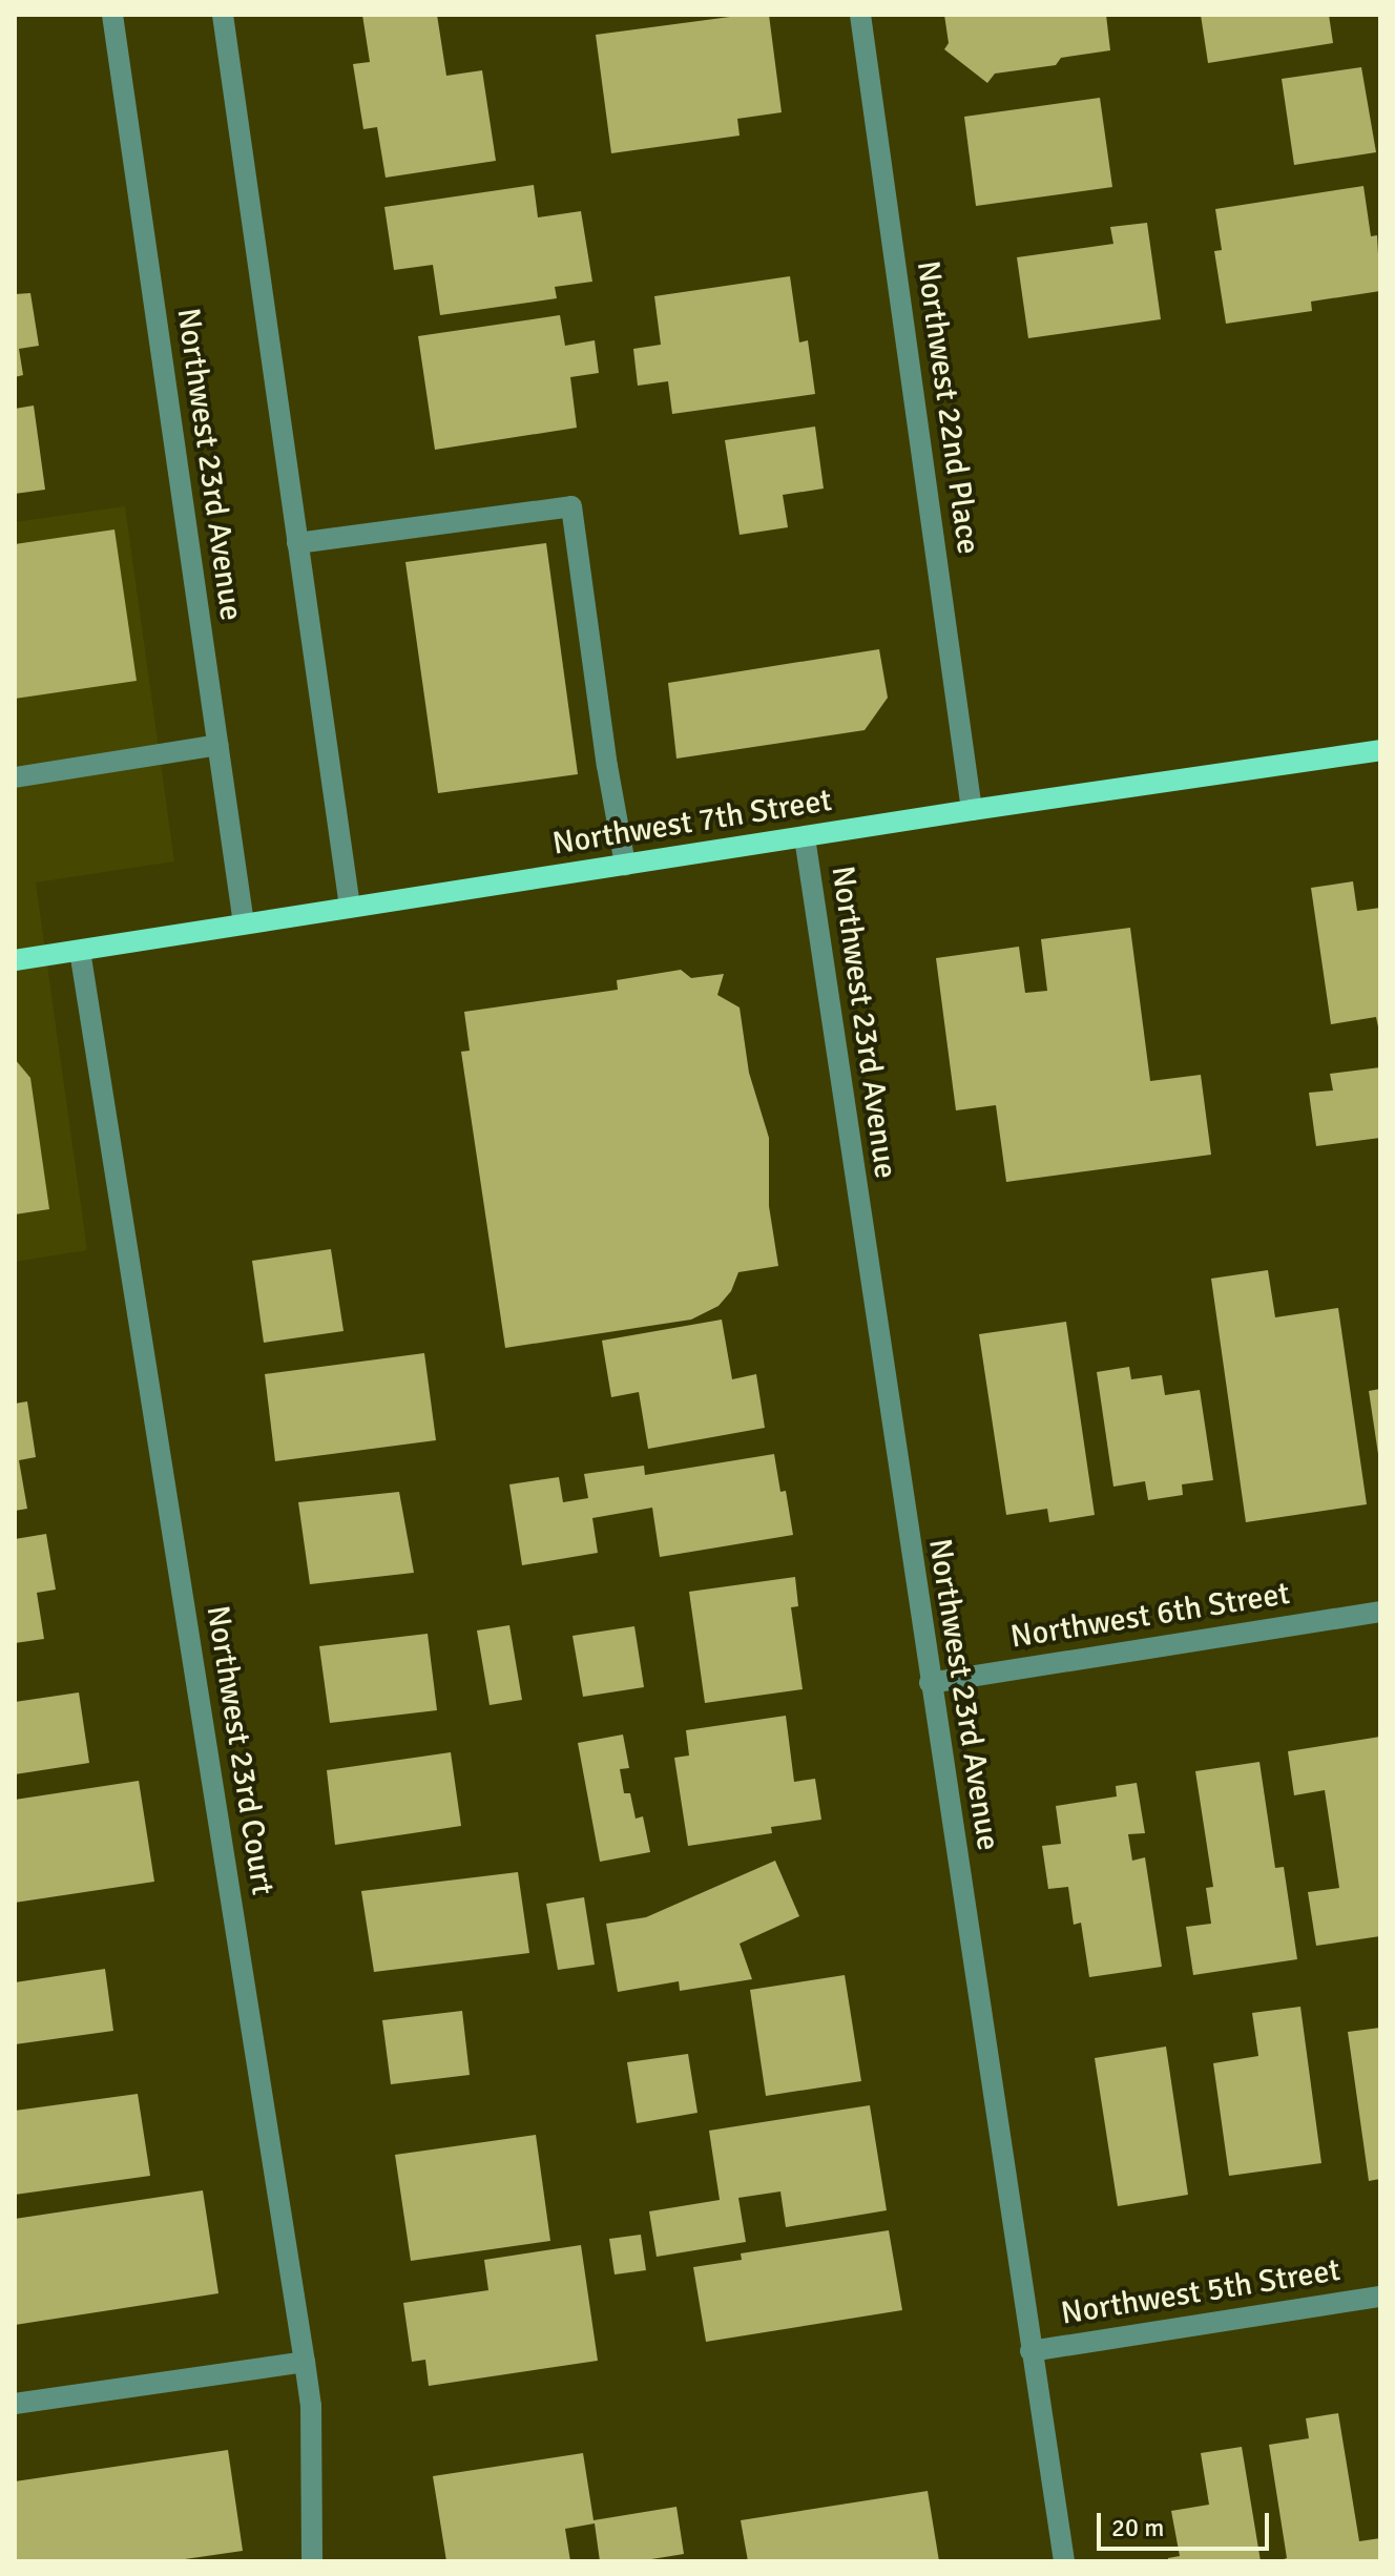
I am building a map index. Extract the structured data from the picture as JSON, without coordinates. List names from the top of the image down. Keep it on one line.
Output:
{"streets":{"main road":["Northwest 7th Street"],"street":["Northwest 22nd Place","Northwest 23rd Avenue","Northwest 6th Street","Northwest 23rd Court","Northwest 5th Street"]},"crossings":[["Northwest 22nd Place","Northwest 7th Street"],["Northwest 23rd Avenue","Northwest 7th Street"],["Northwest 23rd Avenue","Northwest 6th Street"],["Northwest 23rd Avenue","Northwest 5th Street"],["Northwest 7th Street","Northwest 23rd Court"]],"scale_bar":"20 m"}
